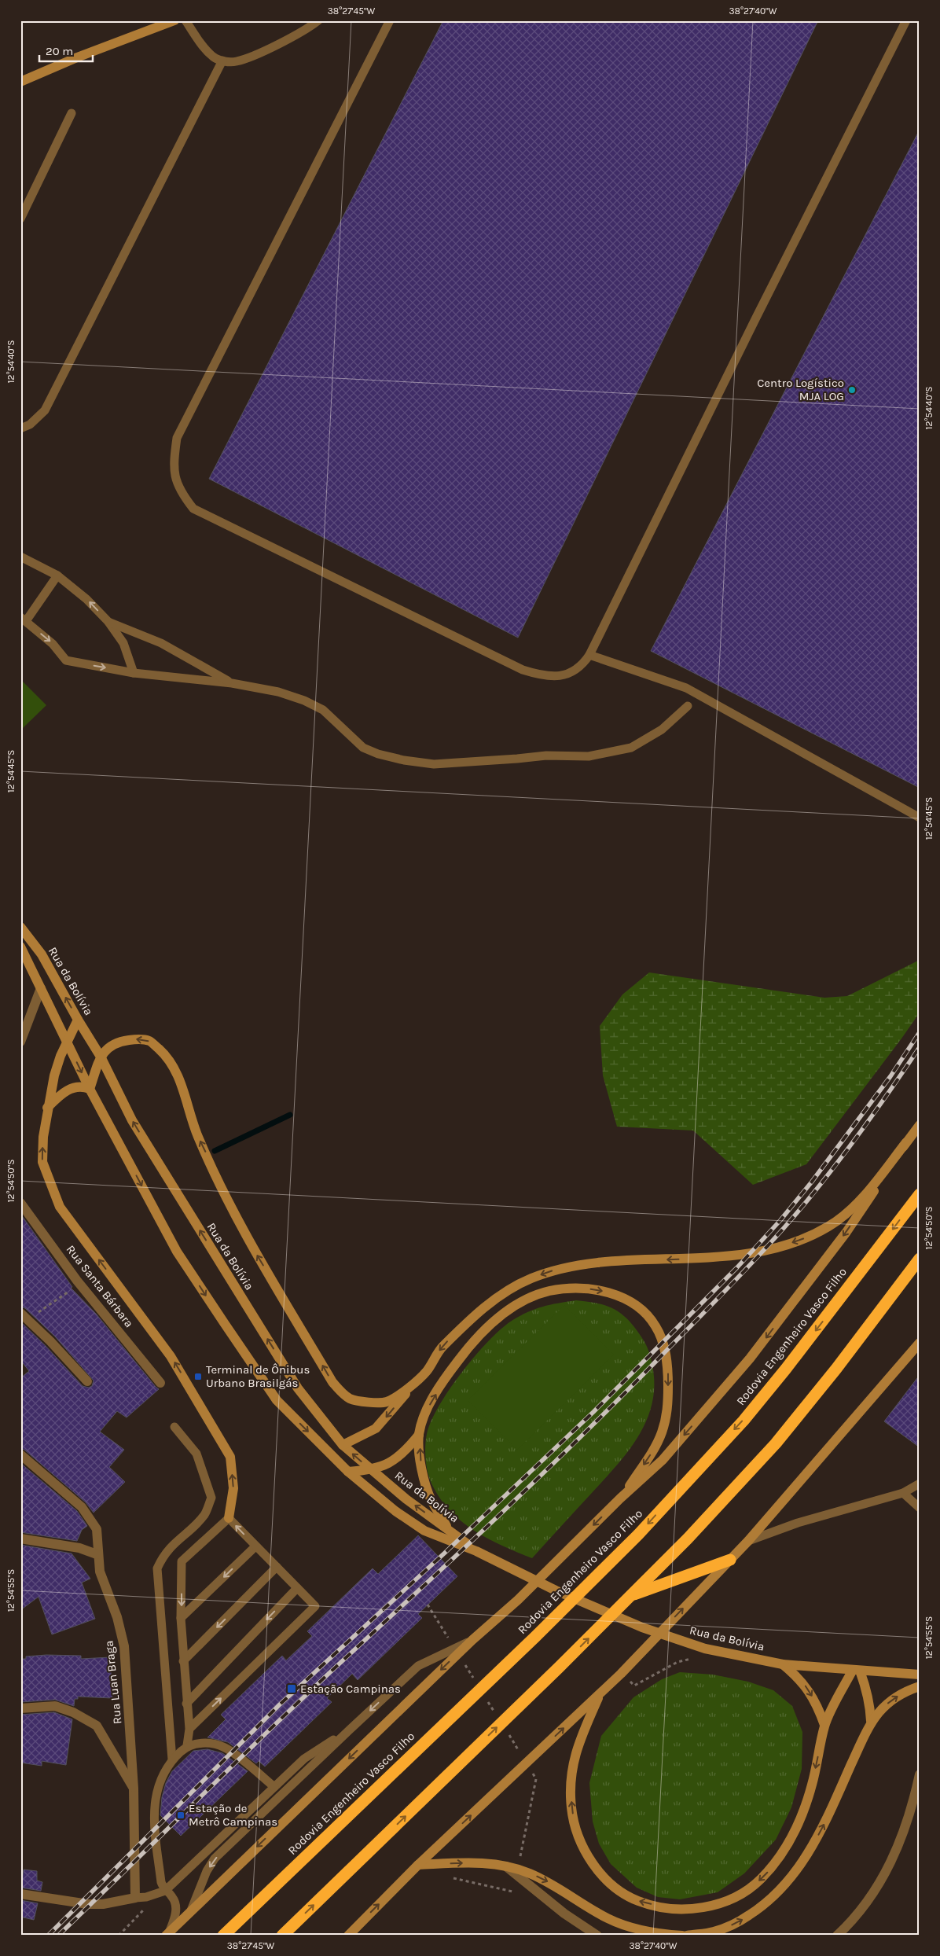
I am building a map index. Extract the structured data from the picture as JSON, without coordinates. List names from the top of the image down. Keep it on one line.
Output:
{"streets":{"highway":["Rodovia Engenheiro Vasco Filho"],"main road":["Rua da Bolívia"],"street":["Rua Santa Bárbara","Rua Luan Braga"]},"places":{"other":["Centro Logístico MJA LOG"],"transit":["Terminal de Ônibus Urbano Brasilgás","Estação Campinas","Estação de Metrô Campinas"]},"scale_bar":"20 m","coordinates":["38°27'45\"W","38°27'40\"W","12°54'40\"S","12°54'45\"S","12°54'50\"S","12°54'55\"S"]}
